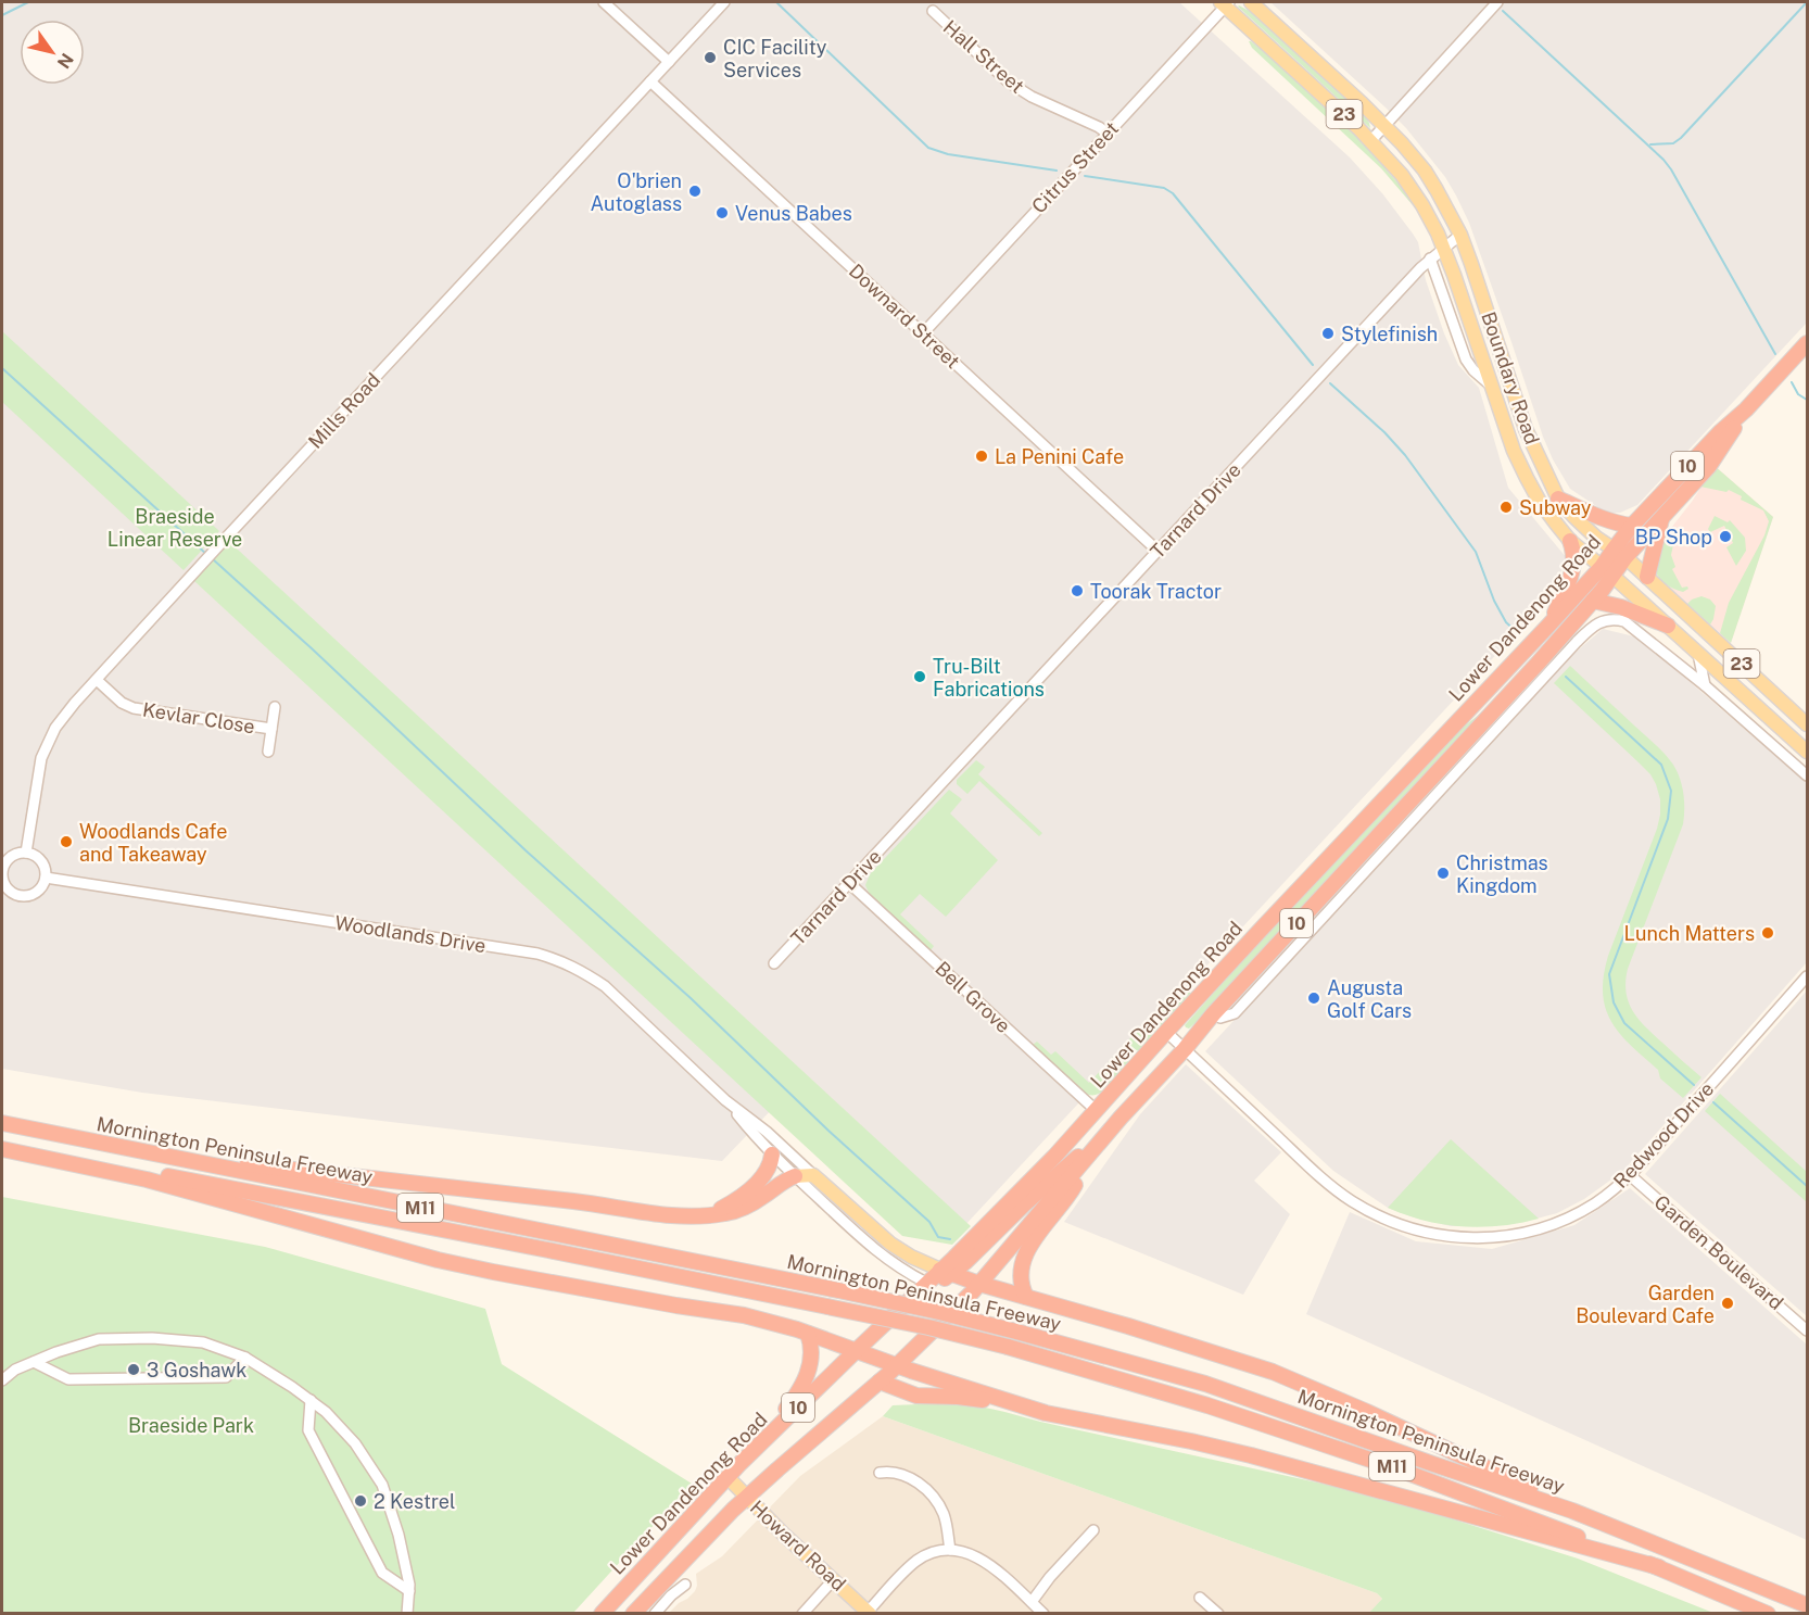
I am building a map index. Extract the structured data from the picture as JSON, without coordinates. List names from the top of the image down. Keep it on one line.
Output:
{"streets":{"highway":["10","Lower Dandenong Road","Mornington Peninsula Freeway","M11"],"main road":["23","Boundary Road","Woodlands Drive","Howard Road"],"street":["Hall Street","Citrus Street","Downard Street","Mills Road","Tarnard Drive","Kevlar Close","Bell Grove","Redwood Drive","Garden Boulevard"]},"crossings":[["Hall Street","Citrus Street"],["Citrus Street","Downard Street"],["Citrus Street","Boundary Road"],["Downard Street","Mills Road"],["Downard Street","Tarnard Drive"],["Boundary Road","Tarnard Drive"],["Boundary Road","Lower Dandenong Road"],["Mills Road","Kevlar Close"],["Mills Road","Woodlands Drive"],["Tarnard Drive","Bell Grove"],["Lower Dandenong Road","Woodlands Drive"],["Lower Dandenong Road","Bell Grove"],["Lower Dandenong Road","Redwood Drive"],["Lower Dandenong Road","Howard Road"],["Redwood Drive","Garden Boulevard"]],"parks":["Braeside Linear Reserve","Braeside Park"],"places":["CIC Facility Services","O'brien Autoglass","Venus Babes","Stylefinish","La Penini Cafe","Subway","BP Shop","Toorak Tractor","Tru-Bilt Fabrications","Woodlands Cafe and Takeaway","Christmas Kingdom","Lunch Matters","Augusta Golf Cars","Garden Boulevard Cafe","3 Goshawk","2 Kestrel"],"north":"bottom right"}
